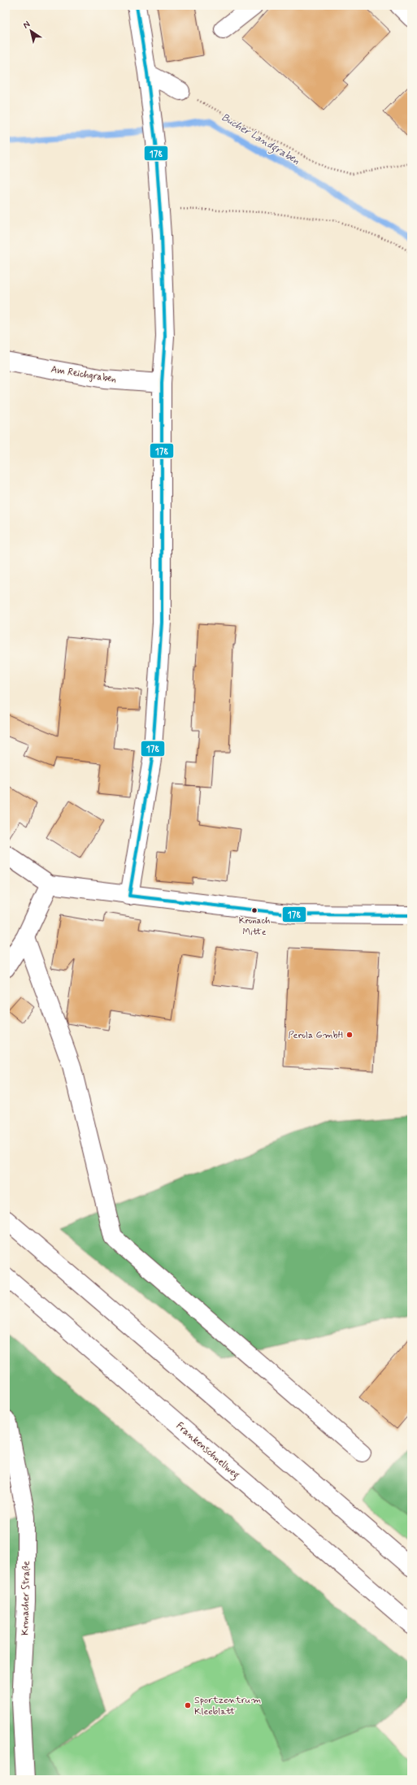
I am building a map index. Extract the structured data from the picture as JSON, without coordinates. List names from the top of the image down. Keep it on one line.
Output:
{"streets":{"main road":["Am Reichgraben","Frankenschnellweg","Kronacher Straße"]},"water":["Bucher Landgraben"],"places":["Kronach Mitte","Perola GmbH","Sportzentrum Kleeblatt"],"lines":["transit line 178"],"north":"top left"}
